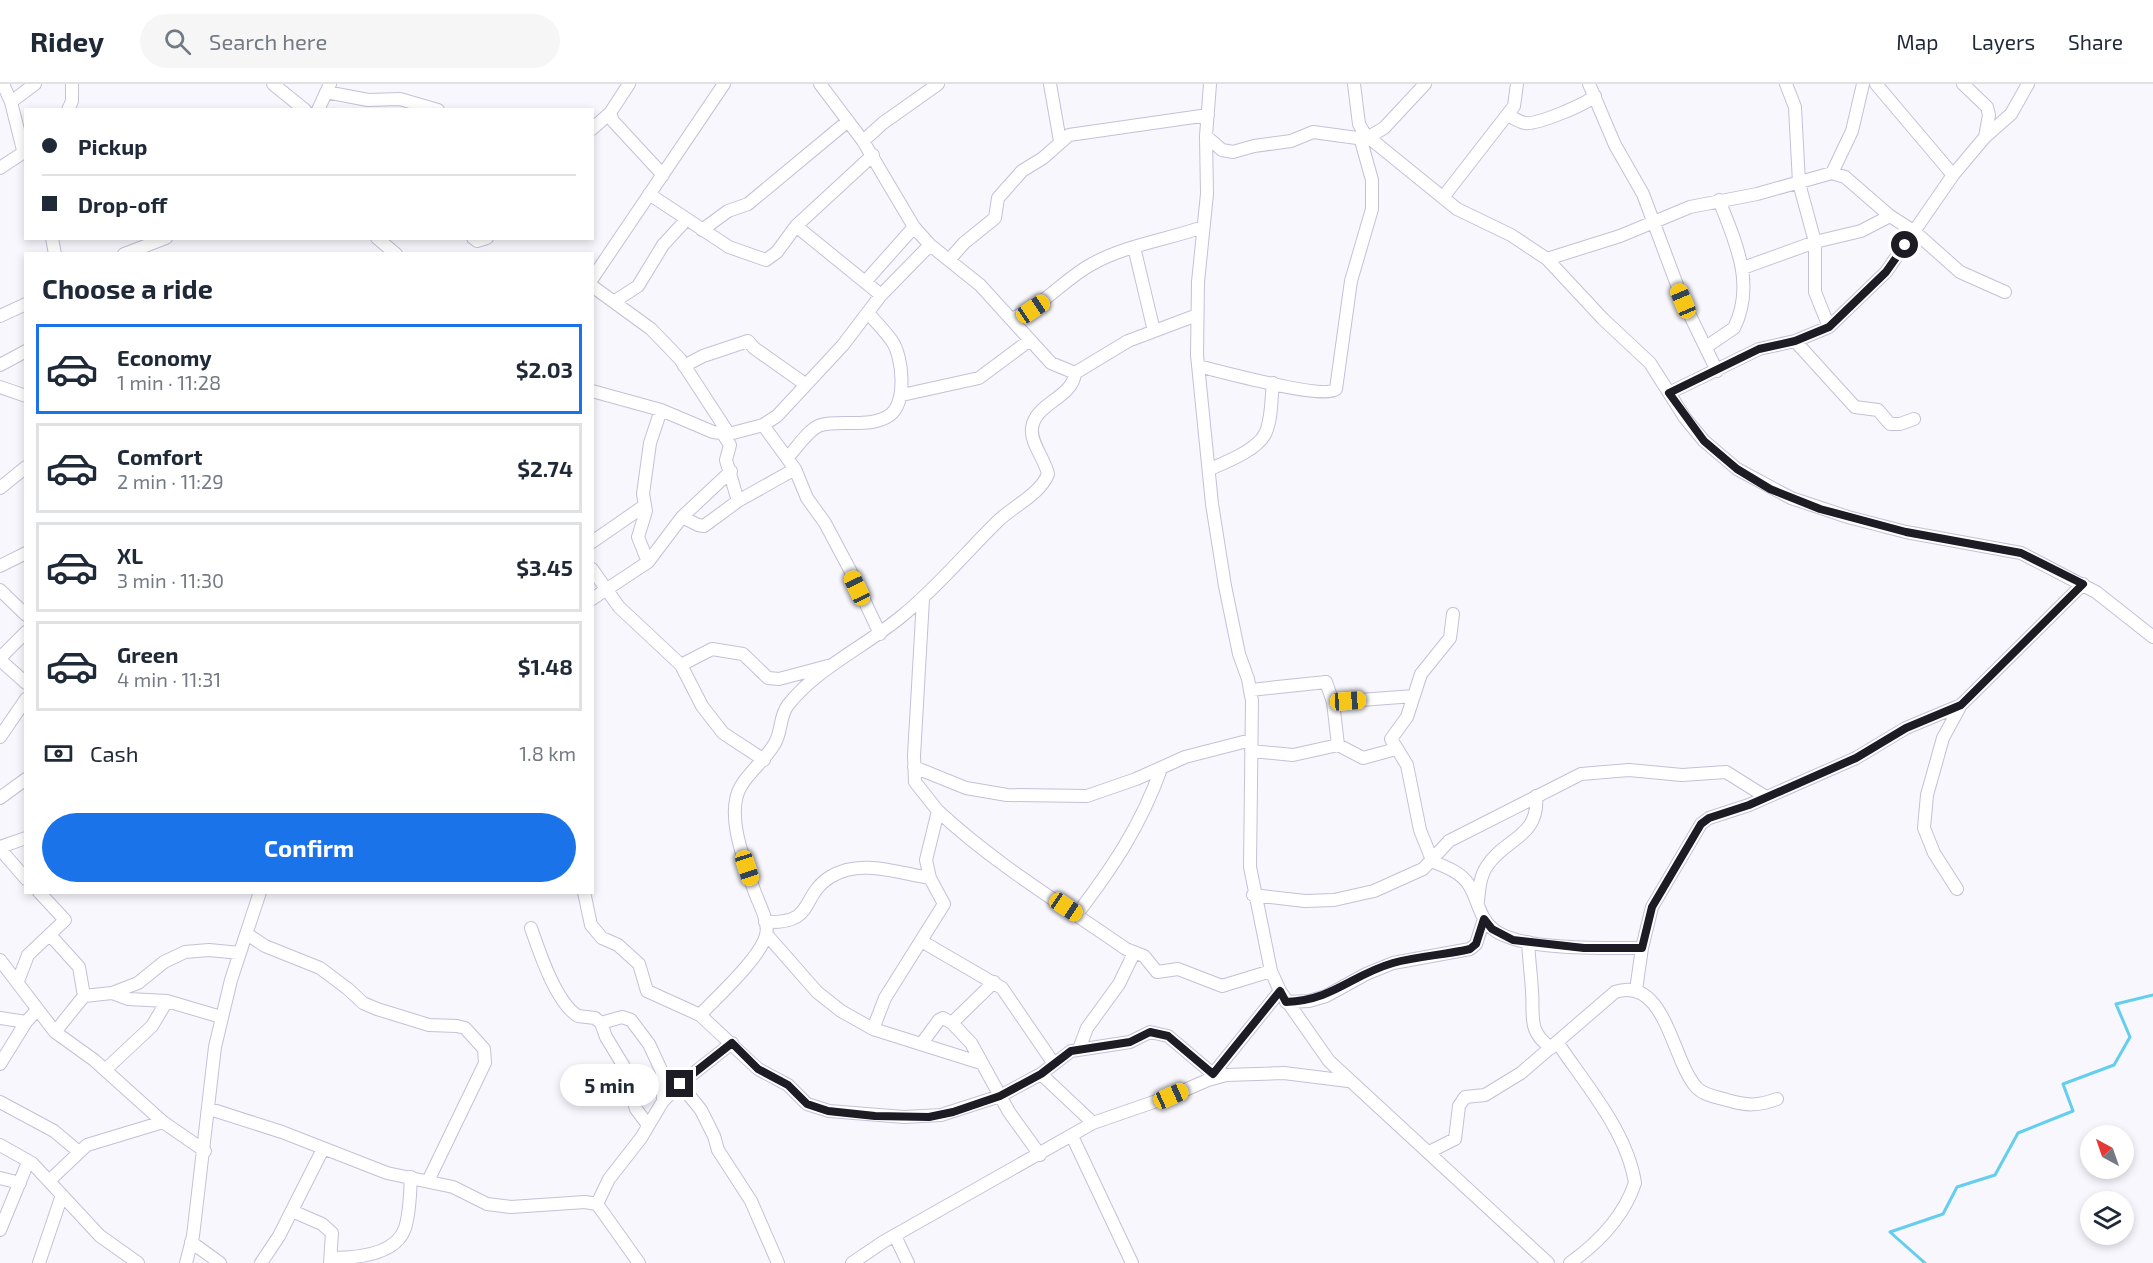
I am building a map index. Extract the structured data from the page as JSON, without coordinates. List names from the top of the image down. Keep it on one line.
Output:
{"north":"top left","page":{"header":"Ridey","search":"Search here","nav":["Map","Layers","Share"],"banner":["Pickup","Drop-off"],"heading":"Choose a ride","list":[{"name":"Economy","note":"1 min · 11:28","value":"$2.03"},{"name":"Comfort","note":"2 min · 11:29","value":"$2.74"},{"name":"XL","note":"3 min · 11:30","value":"$3.45"},{"name":"Green","note":"4 min · 11:31","value":"$1.48"}],"pay":["Cash","1.8 km"],"buttons":"Confirm","bubble":"5 min"}}
